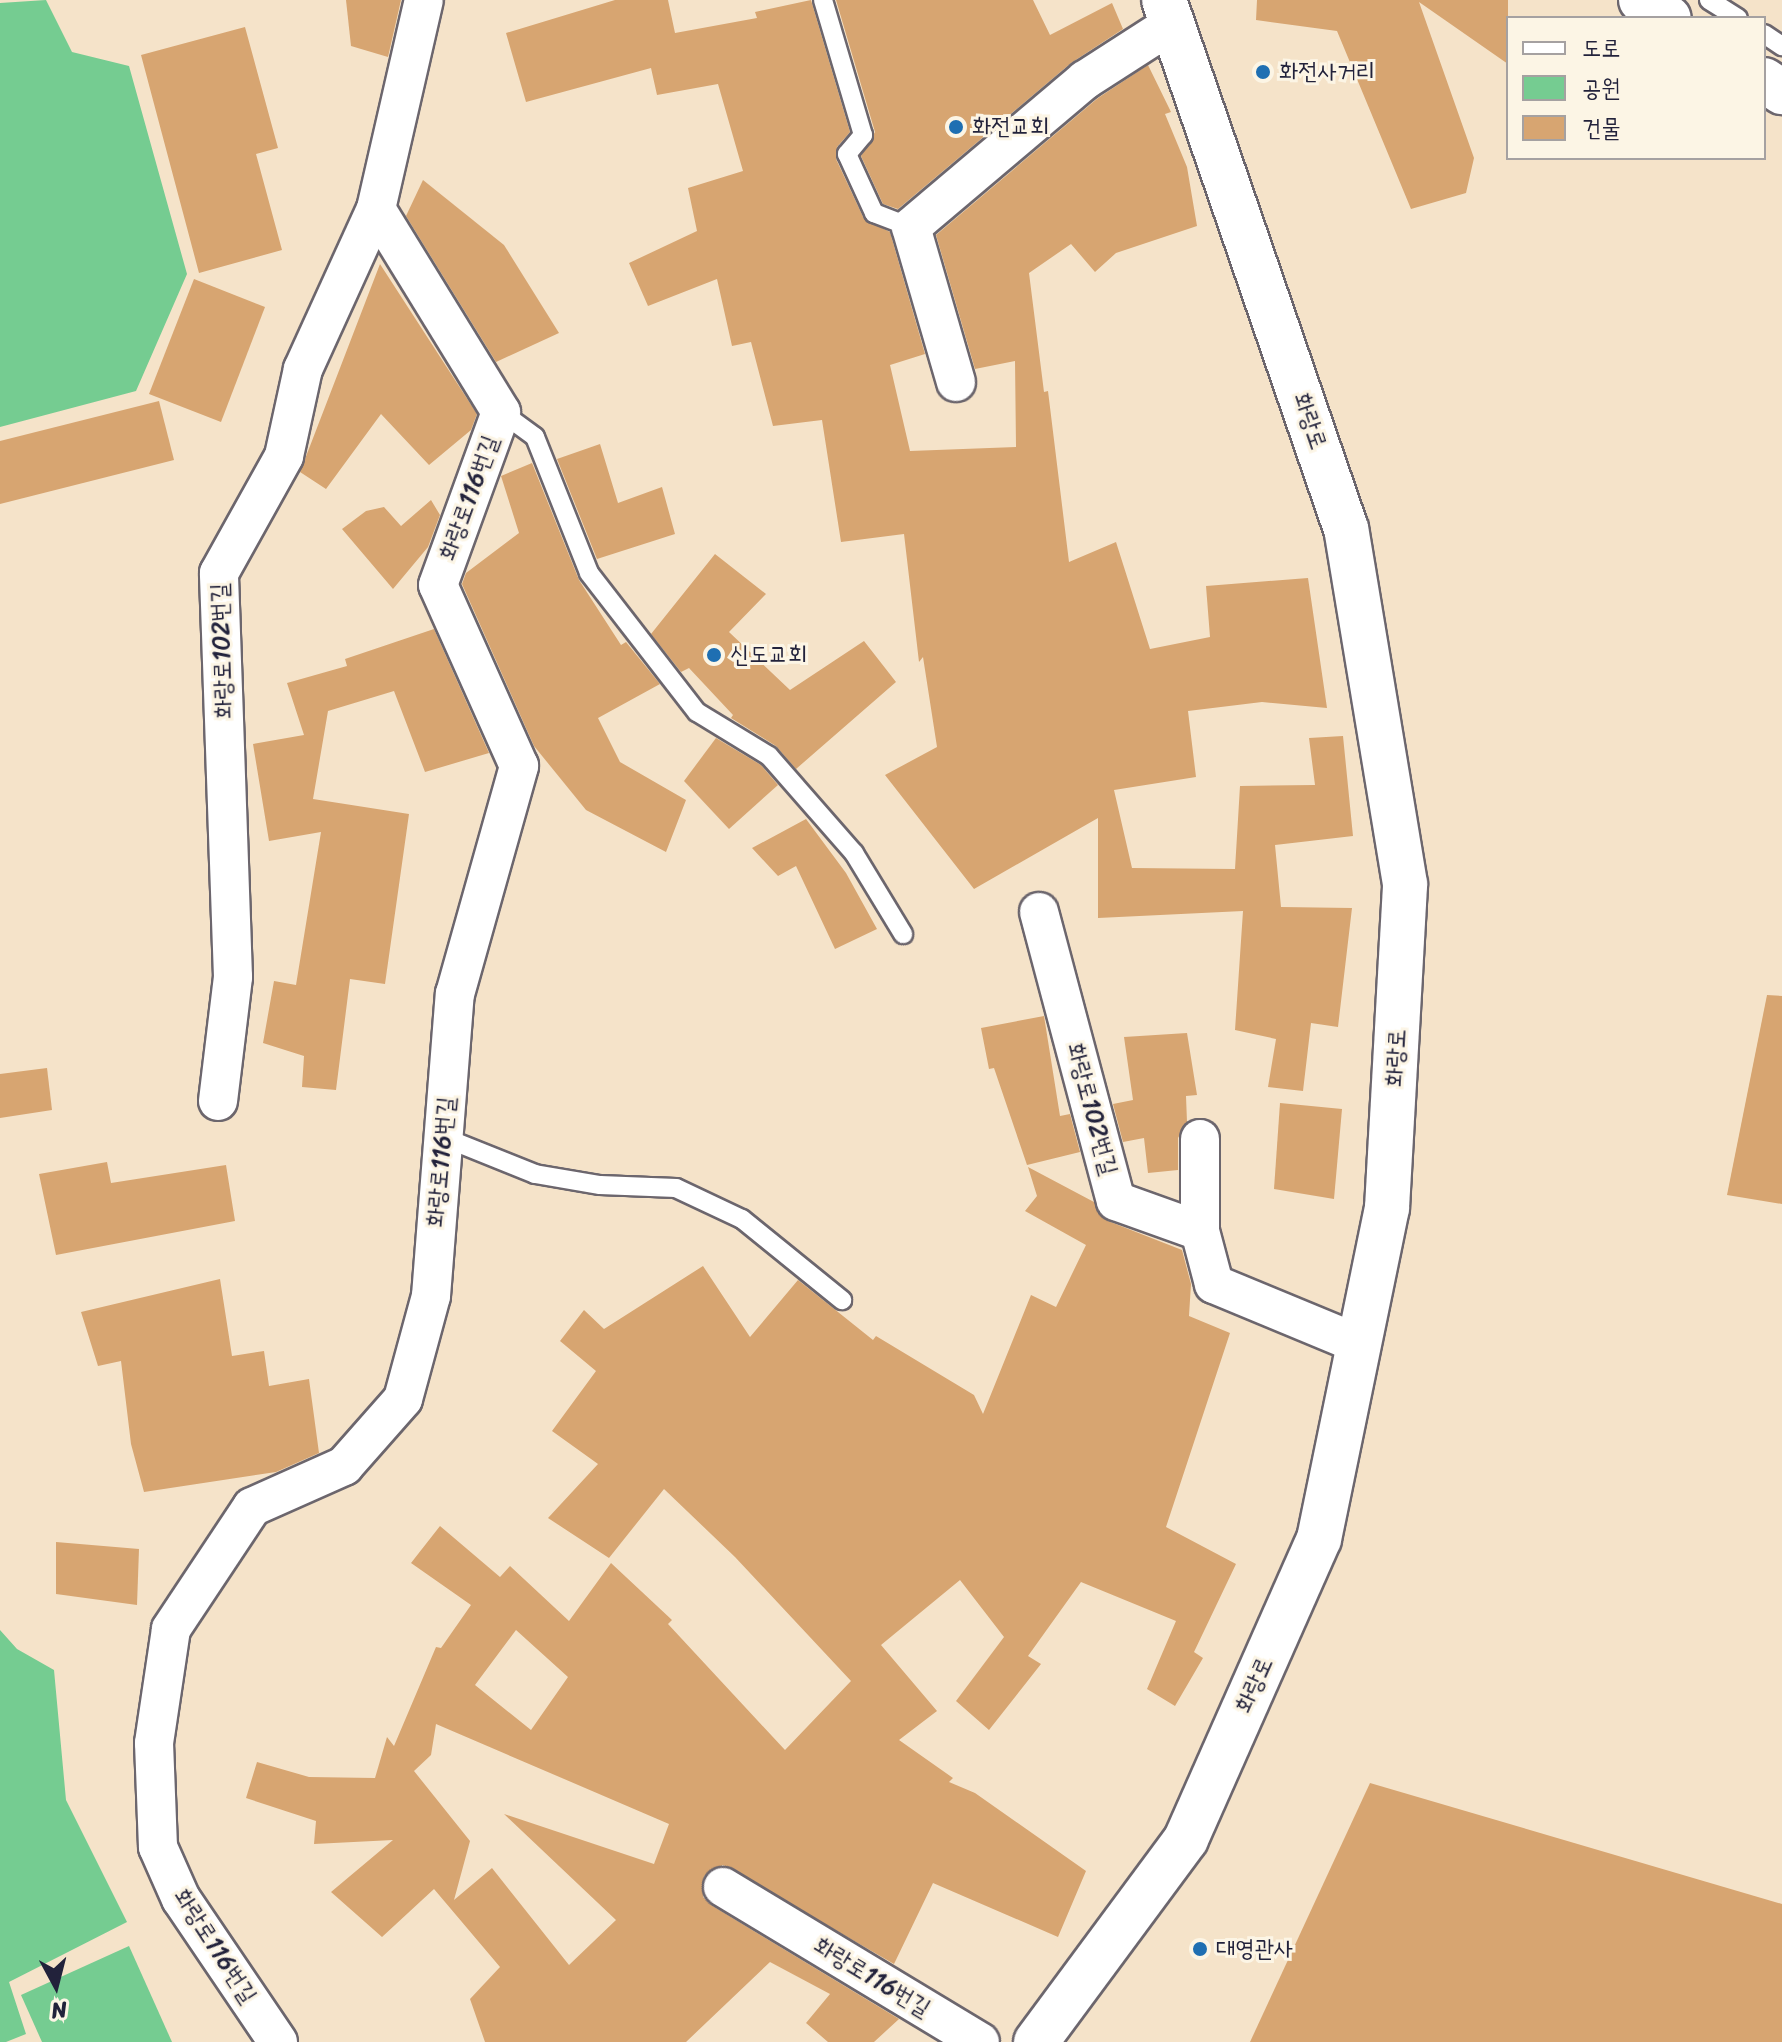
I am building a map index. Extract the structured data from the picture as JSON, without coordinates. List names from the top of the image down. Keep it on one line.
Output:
{"streets":{"main road":["화랑로"],"street":["화랑로116번길","화랑로102번길"]},"crossings":[["화랑로116번길","화랑로102번길"]],"places":["화전사거리","화전교회","신도교회","대영관사"],"legend":["도로","공원","건물"],"north":"bottom"}
